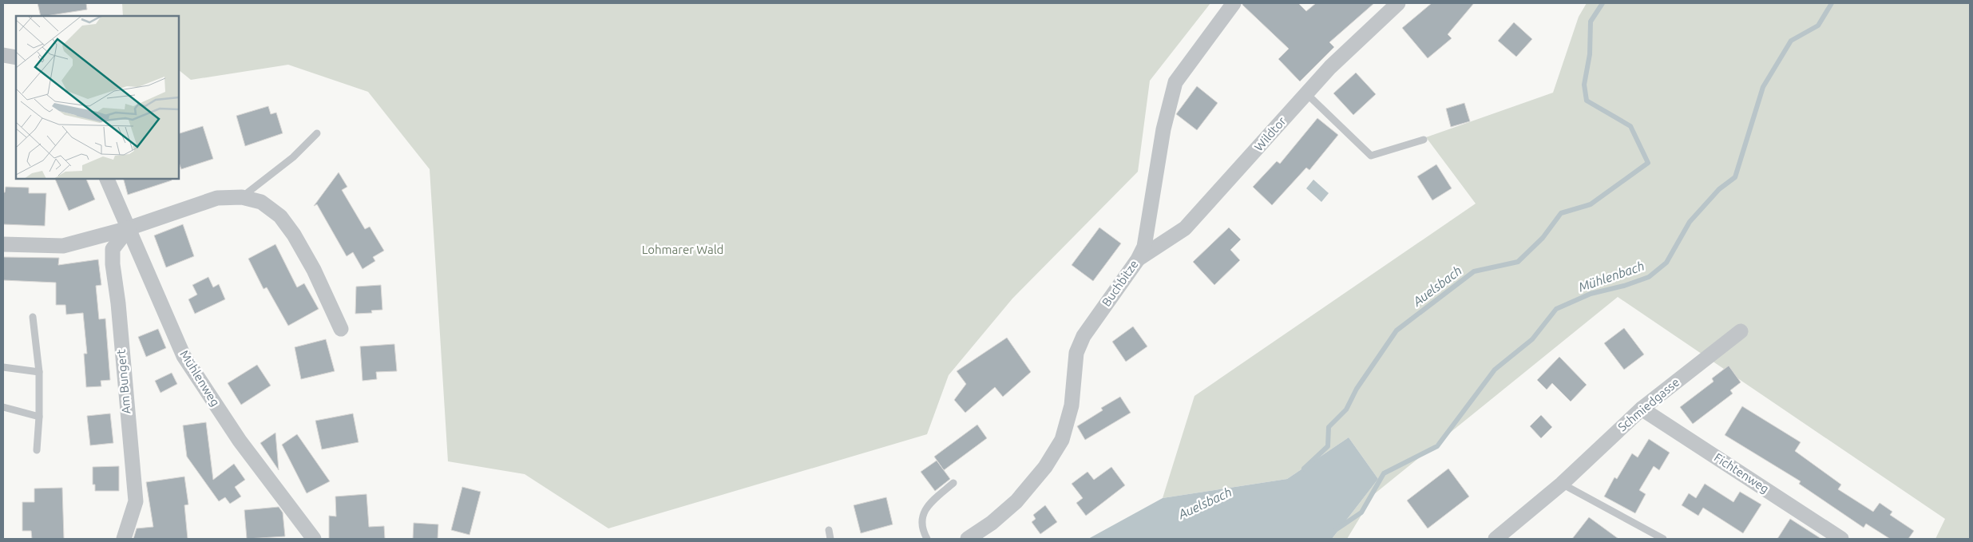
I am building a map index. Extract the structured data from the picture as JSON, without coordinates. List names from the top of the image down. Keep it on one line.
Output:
{"streets":{"street":["Wildtor","Buchbitze","Mühlenweg","Am Bungert","Schmiedgasse","Fichtenweg"]},"crossings":[["Wildtor","Buchbitze"],["Mühlenweg","Am Bungert"],["Schmiedgasse","Fichtenweg"]],"water":["Mühlenbach","Auelsbach"],"parks":["Lohmarer Wald"]}
